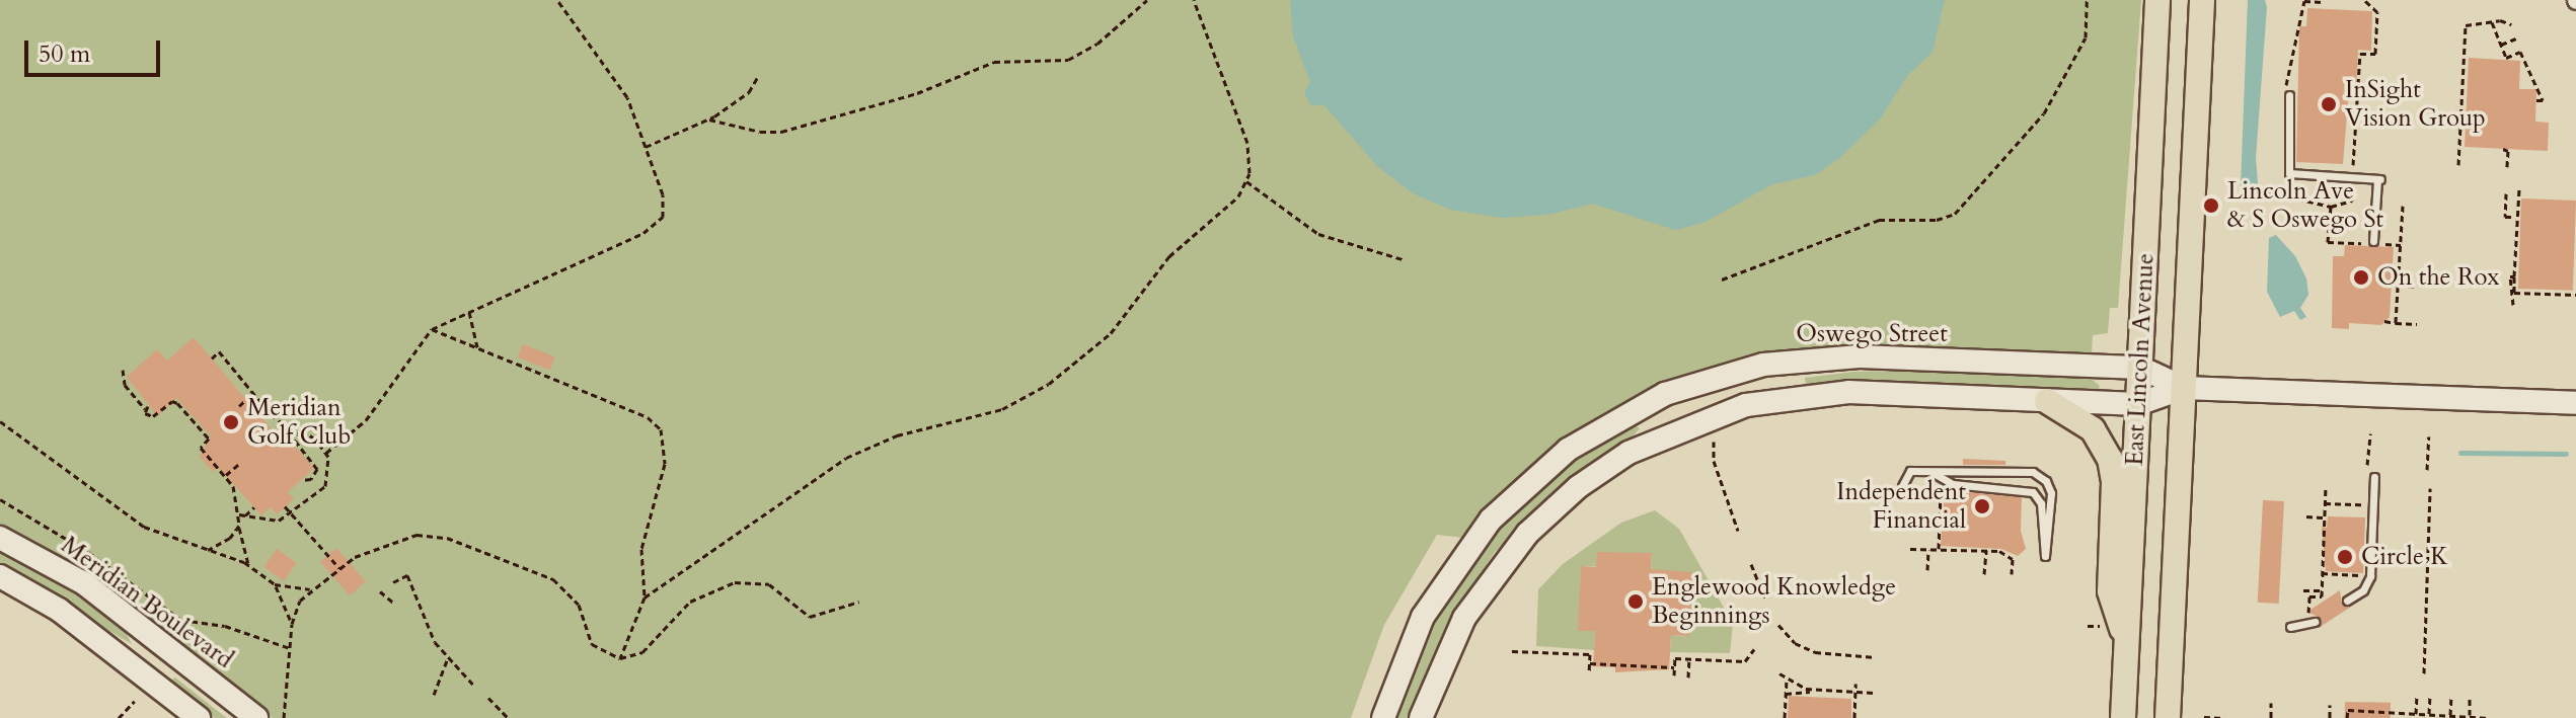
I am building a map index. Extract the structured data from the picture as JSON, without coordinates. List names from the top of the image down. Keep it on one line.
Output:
{"streets":{"main road":["Oswego Street","East Lincoln Avenue","Meridian Boulevard"]},"crossings":[["Oswego Street","East Lincoln Avenue"]],"places":["InSight Vision Group","Lincoln Ave & S Oswego St","On the Rox","Meridian Golf Club","Independent Financial","Circle K","Englewood Knowledge Beginnings"],"scale_bar":"50 m"}
